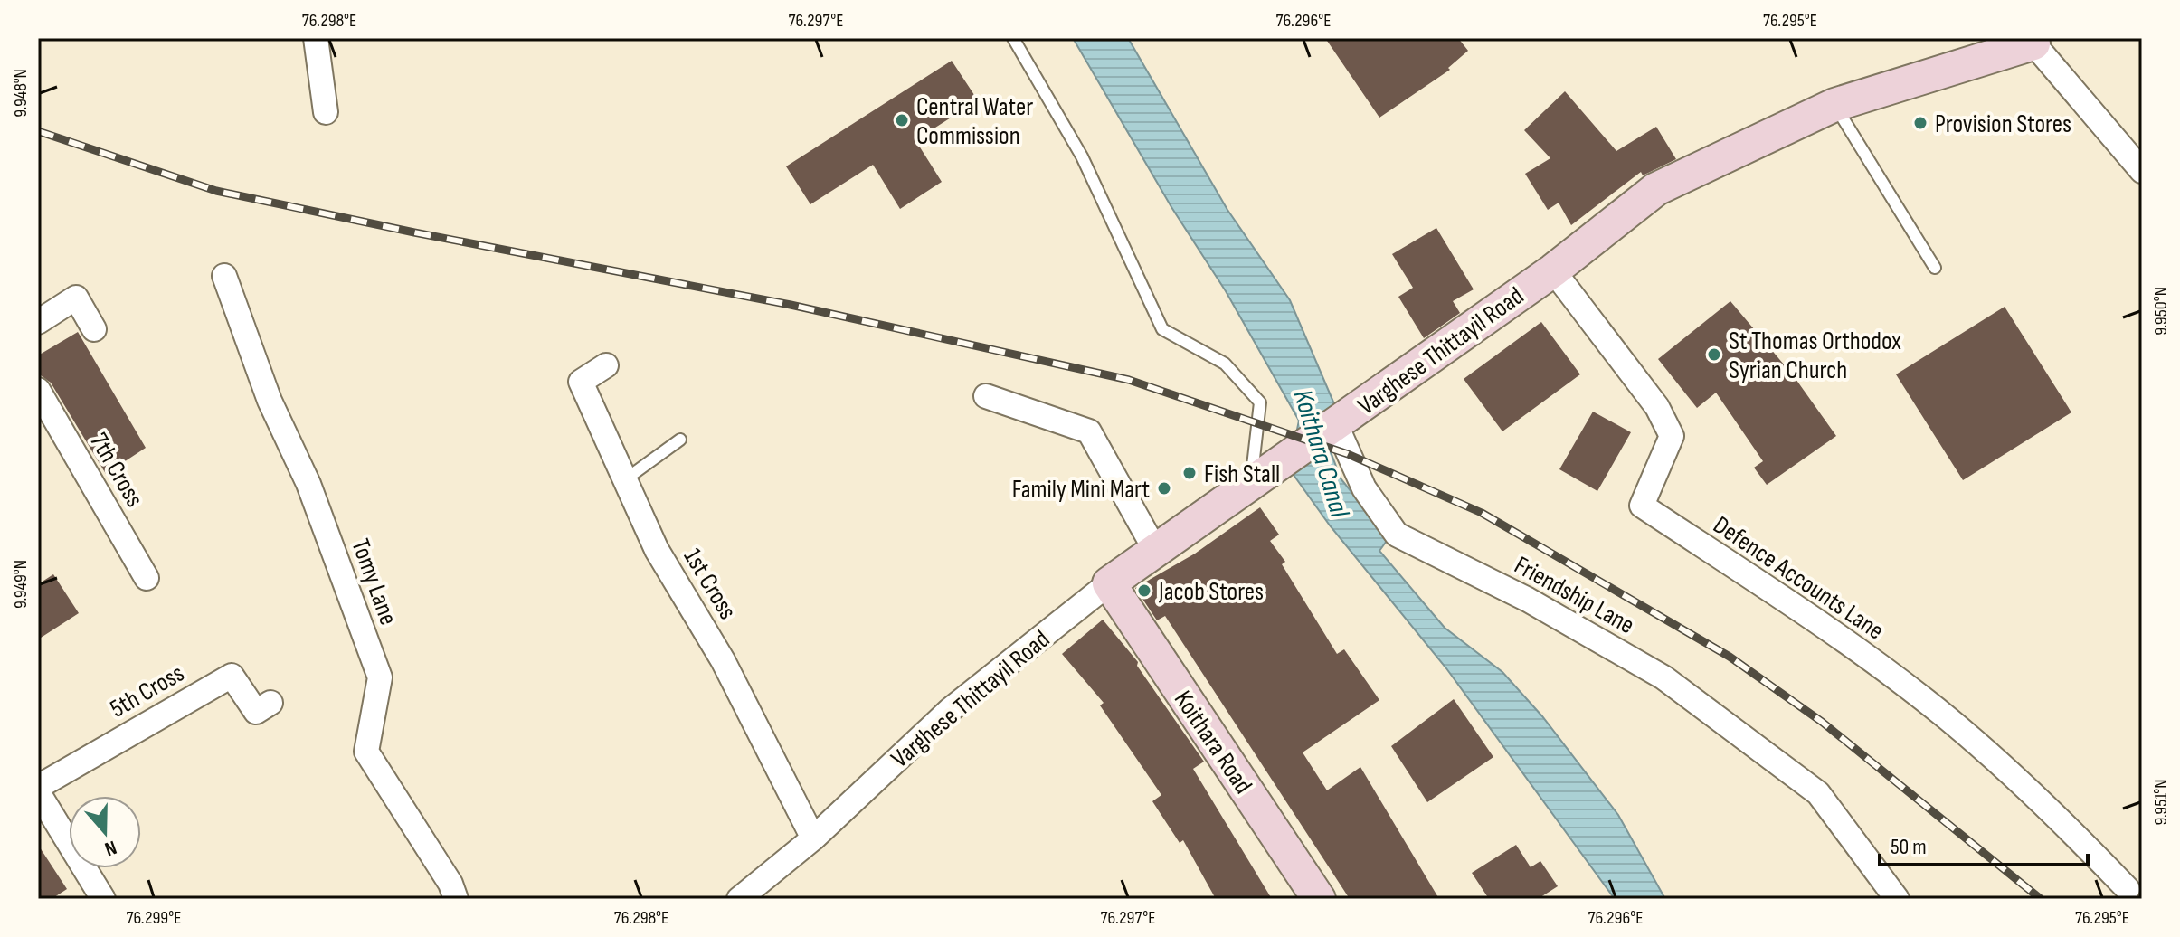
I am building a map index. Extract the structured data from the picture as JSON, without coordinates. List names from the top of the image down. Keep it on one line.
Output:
{"streets":{"street":["Varghese Thittayil Road","7th Cross","Defence Accounts Lane","Tomy Lane","1st Cross","Friendship Lane","5th Cross","Koithara Road"]},"crossings":[["Varghese Thittayil Road","Defence Accounts Lane"],["Varghese Thittayil Road","1st Cross"],["Varghese Thittayil Road","Friendship Lane"],["Varghese Thittayil Road","Koithara Road"]],"water":["Koithara Canal"],"places":["Central Water Commission","Provision Stores","St Thomas Orthodox Syrian Church","Fish Stall","Family Mini Mart","Jacob Stores"],"scale_bar":"50 m","north":"bottom","coordinates":["76.298°E","76.297°E","76.296°E","76.295°E","9.948°N","9.950°N","9.949°N","9.951°N","76.299°E"]}
